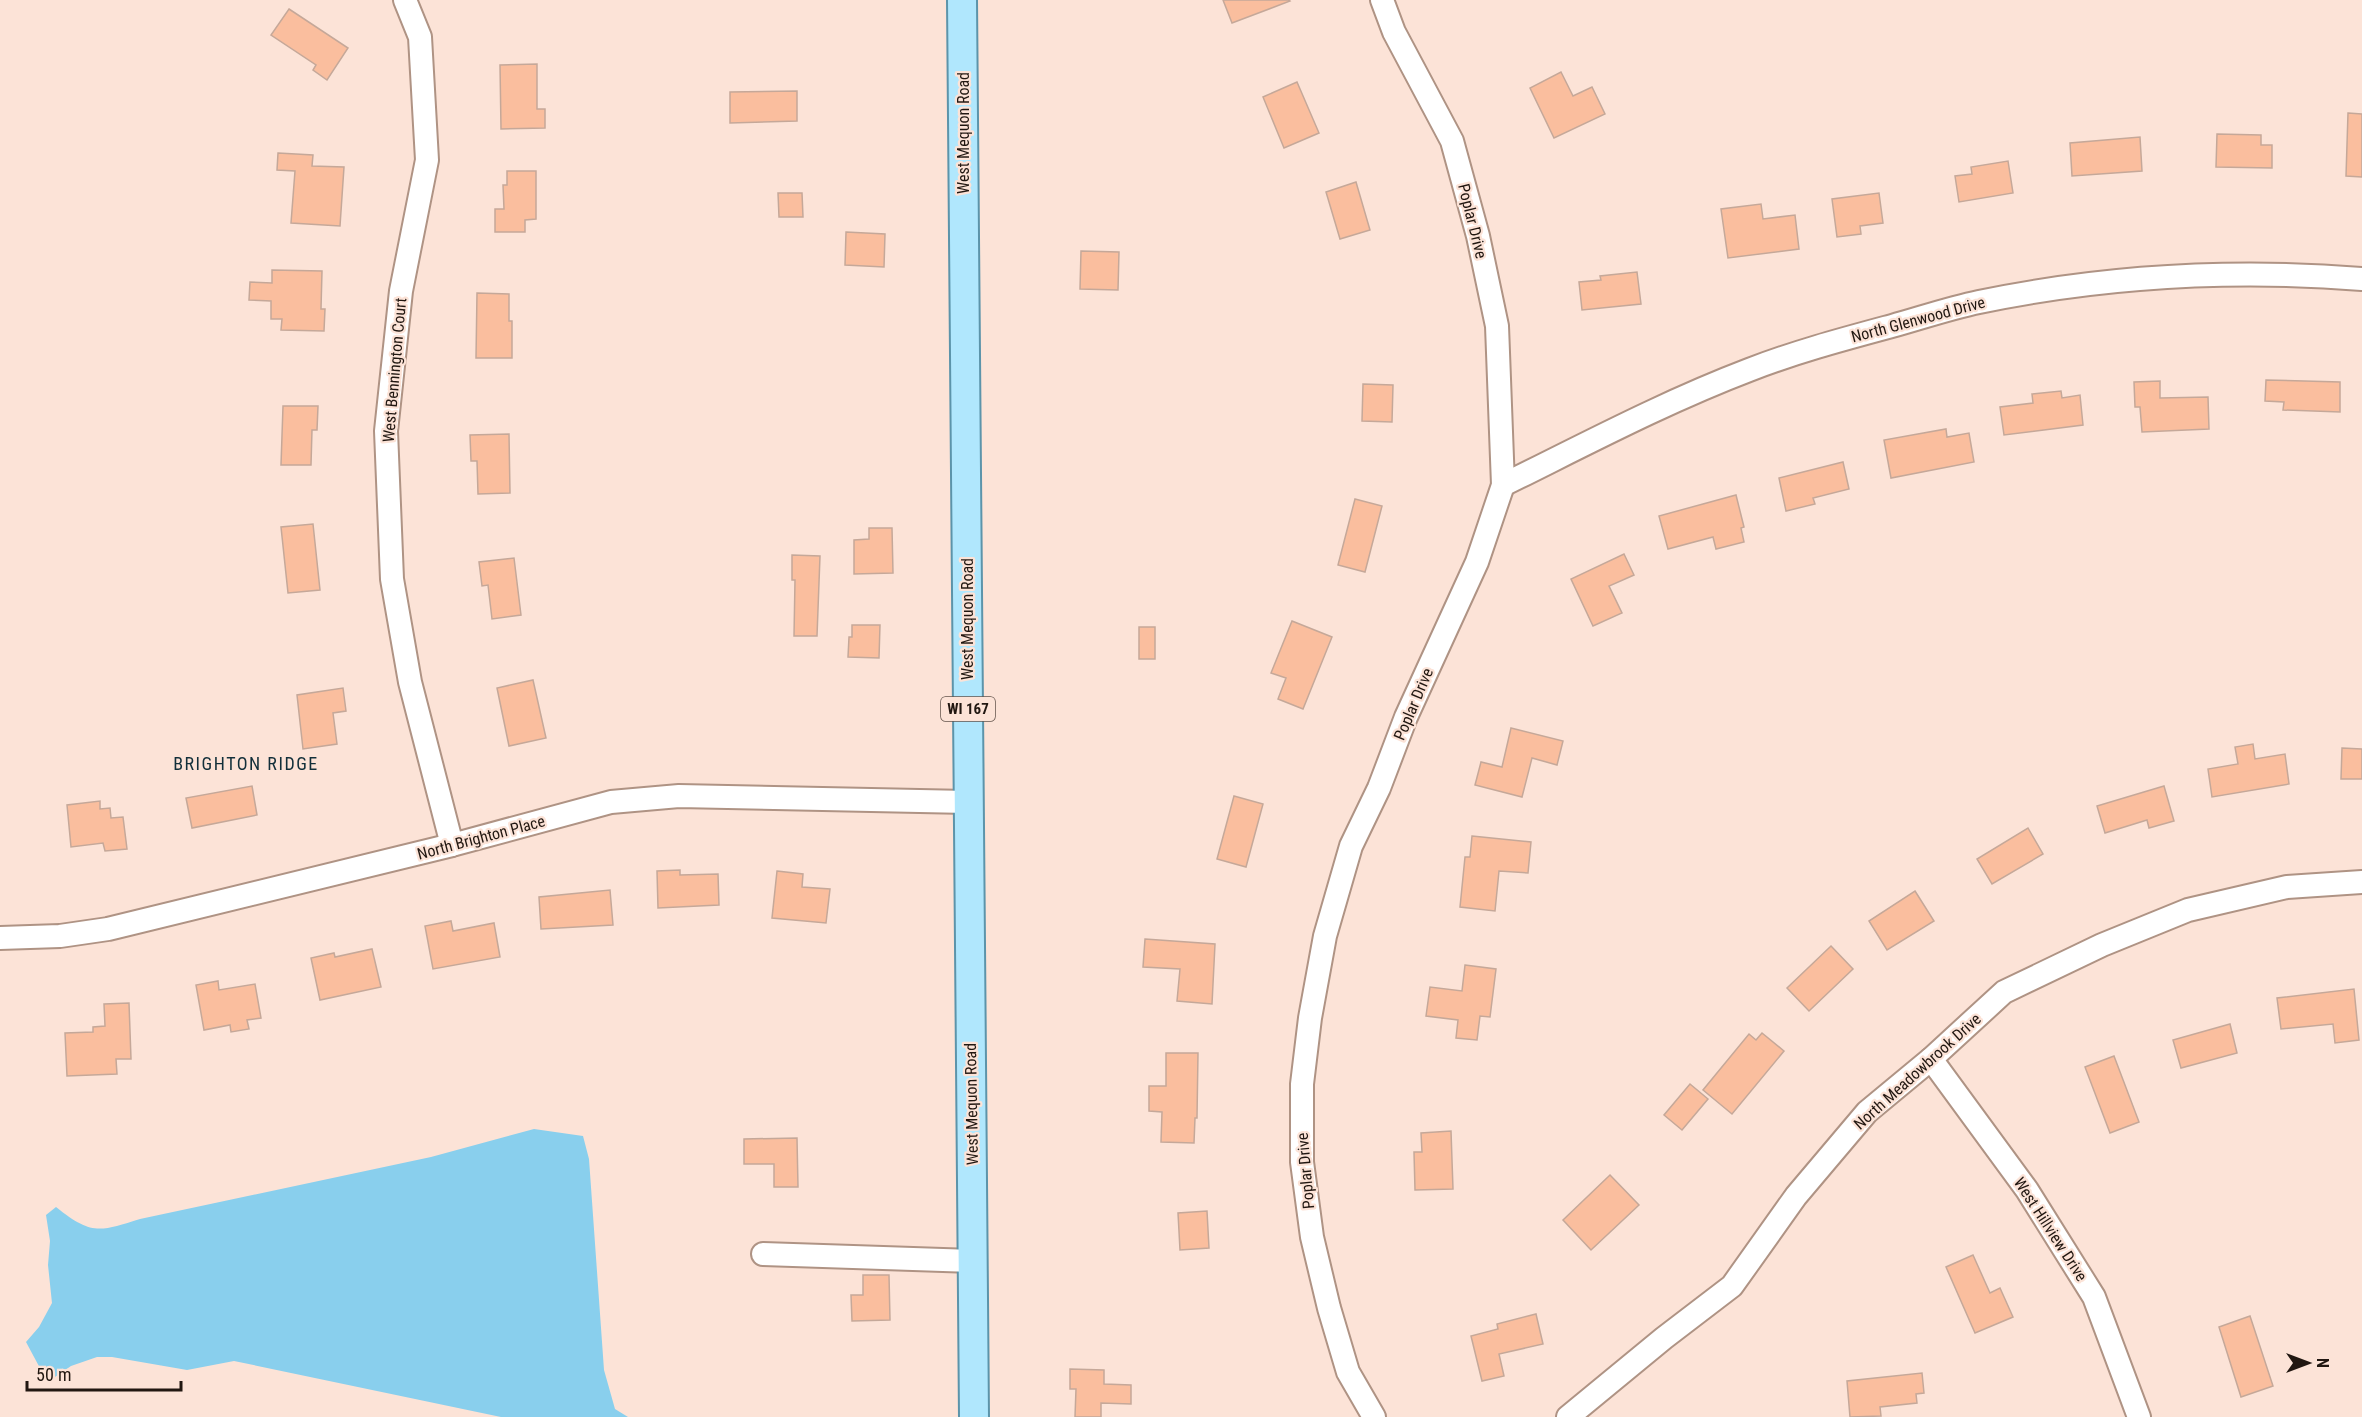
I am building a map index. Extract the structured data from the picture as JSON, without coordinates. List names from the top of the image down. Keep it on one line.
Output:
{"streets":{"main road":["West Mequon Road","WI 167"],"street":["Poplar Drive","North Glenwood Drive","West Bennington Court","North Brighton Place","North Meadowbrook Drive","West Hillview Drive"]},"crossings":[["West Mequon Road","North Brighton Place"],["Poplar Drive","North Glenwood Drive"],["West Bennington Court","North Brighton Place"],["North Meadowbrook Drive","West Hillview Drive"]],"districts":["BRIGHTON RIDGE"],"scale_bar":"50 m","north":"right"}
